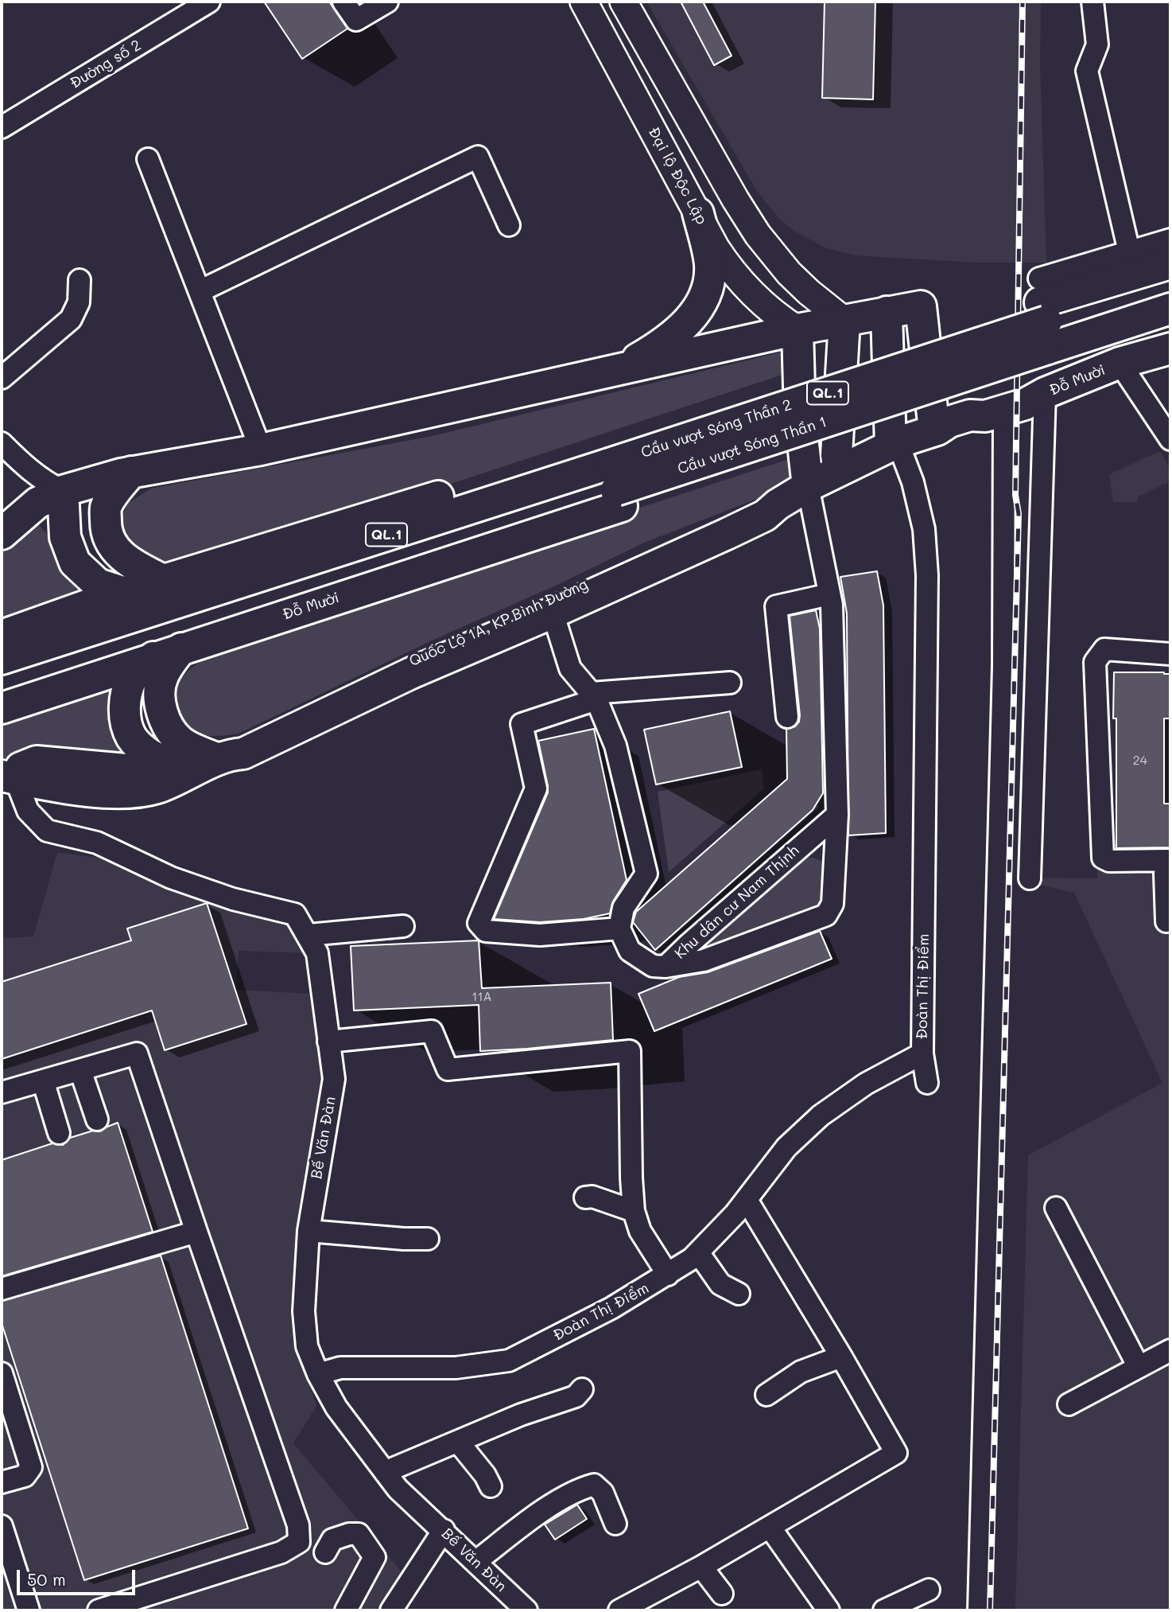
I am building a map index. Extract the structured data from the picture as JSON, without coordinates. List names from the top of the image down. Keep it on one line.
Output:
{"streets":{"highway":["Đỗ Mười","QL.1","Cầu vượt Sóng Thần 2","Cầu vượt Sóng Thần 1","Quốc Lộ 1A, KP.Bình Đường"],"main road":["Đại lộ Độc Lập"],"street":["Đường số 2","Khu dân cư Nam Thịnh","Đoàn Thị Điểm","Bế Văn Đàn"]},"crossings":[["Đỗ Mười","QL.1"],["Đỗ Mười","Cầu vượt Sóng Thần 2"],["Đỗ Mười","Cầu vượt Sóng Thần 1"],["Đỗ Mười","Quốc Lộ 1A, KP.Bình Đường"],["Đỗ Mười","Khu dân cư Nam Thịnh"],["Đỗ Mười","Đoàn Thị Điểm"],["QL.1","Cầu vượt Sóng Thần 2"],["QL.1","Cầu vượt Sóng Thần 1"],["Cầu vượt Sóng Thần 2","Cầu vượt Sóng Thần 1"],["Đoàn Thị Điểm","Bế Văn Đàn"]],"house_numbers":["24","11A"],"scale_bar":"50 m"}
